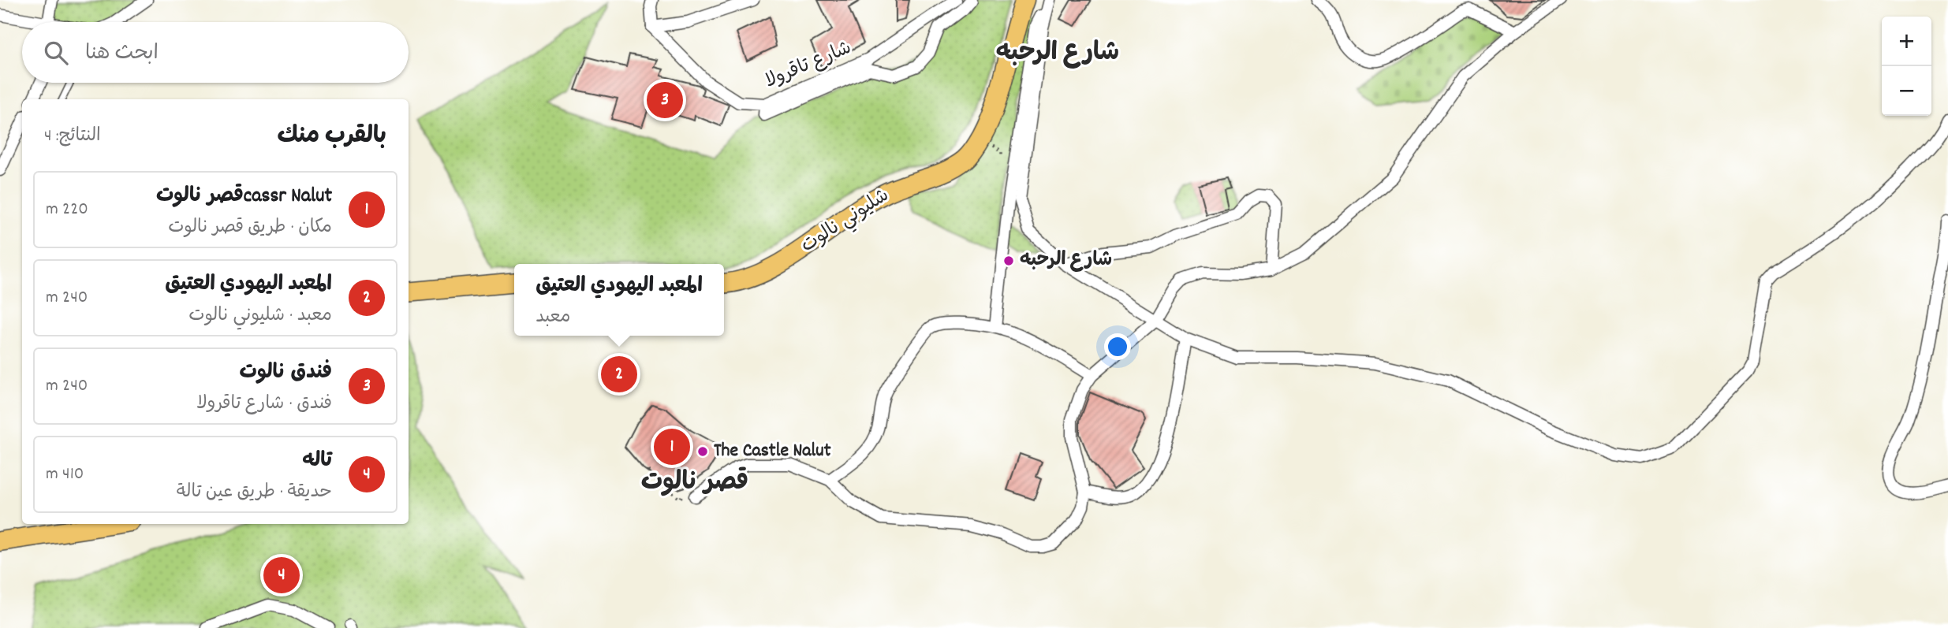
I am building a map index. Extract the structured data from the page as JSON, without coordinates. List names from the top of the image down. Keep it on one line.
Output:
{"streets":{"highway":["شليوني نالوت"],"street":["شارع تاقرولا"]},"districts":["شارع الرحبه","قصر نالوت"],"places":["شارع الرحبه","The Castle Nalut"],"page":{"map_buttons":["+","−"],"search":"ابحث هنا","pins":["3","2","1","4"],"heading":["بالقرب منك","النتائج: 4"],"list":[{"mark":"1","name":"cassr Nalutقصر نالوت","note":"مكان · طريق قصر نالوت","value":"220 m"},{"mark":"2","name":"المعبد اليهودي العتيق","note":"معبد · شليوني نالوت","value":"240 m"},{"mark":"3","name":"فندق نالوت","note":"فندق · شارع تاقرولا","value":"240 m"},{"mark":"4","name":"تاله","note":"حديقة · طريق عين تالة","value":"410 m"}],"popup":["المعبد اليهودي العتيق","معبد"]}}
